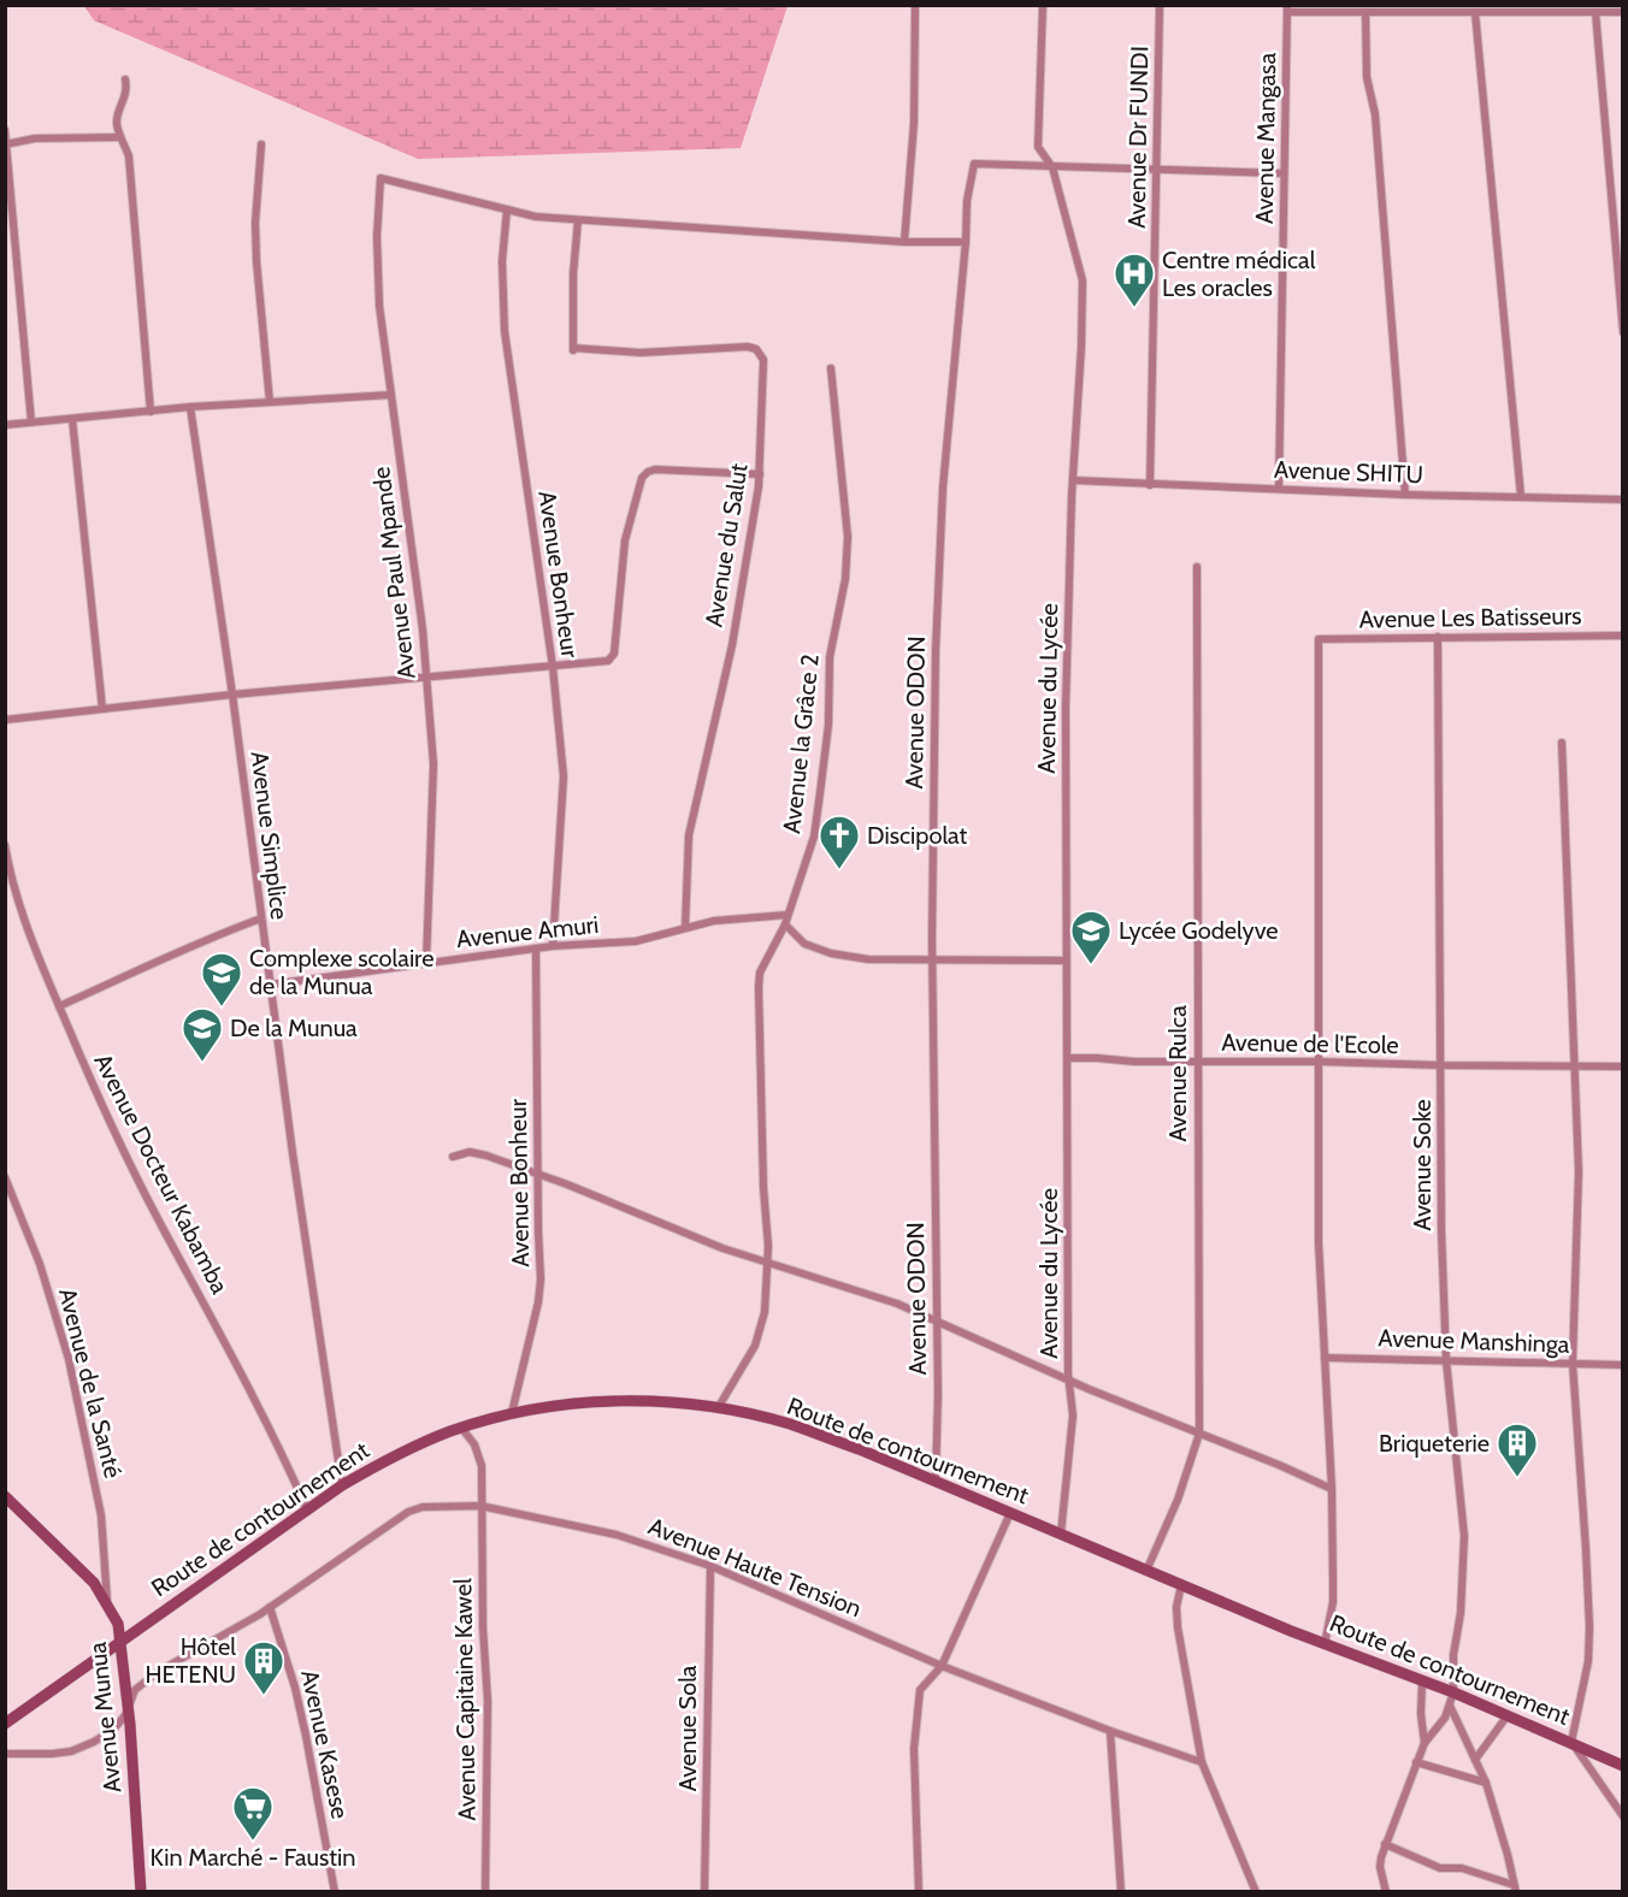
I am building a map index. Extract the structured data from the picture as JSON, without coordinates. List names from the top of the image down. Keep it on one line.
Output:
{"streets":{"street":["Avenue Dr FUNDI","Avenue Mangasa","Avenue SHITU","Avenue du Salut","Avenue Paul Mpande","Avenue Bonheur","Avenue Les Batisseurs","Avenue du Lycée","Avenue ODON","Avenue la Grâce 2","Avenue Simplice","Avenue Amuri","Avenue de l'Ecole","Avenue Rulca","Avenue Soke","Avenue Docteur Kabamba","Avenue Manshinga","Avenue de la Santé","Route de contournement","Avenue Haute Tension","Avenue Capitaine Kawel","Avenue Munua","Avenue Sola","Avenue Kasese"]},"crossings":[["Avenue Dr FUNDI","Avenue SHITU"],["Avenue Mangasa","Avenue SHITU"],["Avenue SHITU","Avenue du Lycée"],["Avenue du Salut","Avenue Amuri"],["Avenue Paul Mpande","Avenue Bonheur"],["Avenue Paul Mpande","Avenue Amuri"],["Avenue Bonheur","Avenue Amuri"],["Avenue Bonheur","Route de contournement"],["Avenue Les Batisseurs","Avenue de l'Ecole"],["Avenue Les Batisseurs","Avenue Soke"],["Avenue du Lycée","Avenue ODON"],["Avenue du Lycée","Avenue de l'Ecole"],["Avenue du Lycée","Route de contournement"],["Avenue ODON","Route de contournement"],["Avenue la Grâce 2","Avenue Amuri"],["Avenue la Grâce 2","Route de contournement"],["Avenue Simplice","Avenue Amuri"],["Avenue Simplice","Route de contournement"],["Avenue de l'Ecole","Avenue Rulca"],["Avenue de l'Ecole","Avenue Soke"],["Avenue Rulca","Route de contournement"],["Avenue Soke","Avenue Manshinga"],["Avenue Soke","Route de contournement"],["Avenue Docteur Kabamba","Route de contournement"],["Avenue de la Santé","Avenue Munua"],["Route de contournement","Avenue Munua"],["Avenue Haute Tension","Avenue Capitaine Kawel"],["Avenue Haute Tension","Avenue Munua"],["Avenue Haute Tension","Avenue Sola"],["Avenue Haute Tension","Avenue Kasese"]],"places":{"hospital":["Centre médical Les oracles"],"church":["Discipolat"],"school or university":["Lycée Godelyve","Complexe scolaire de la Munua","De la Munua"],"building":["Briqueterie","Hôtel HETENU"],"supermarket":["Kin Marché - Faustin"]}}
